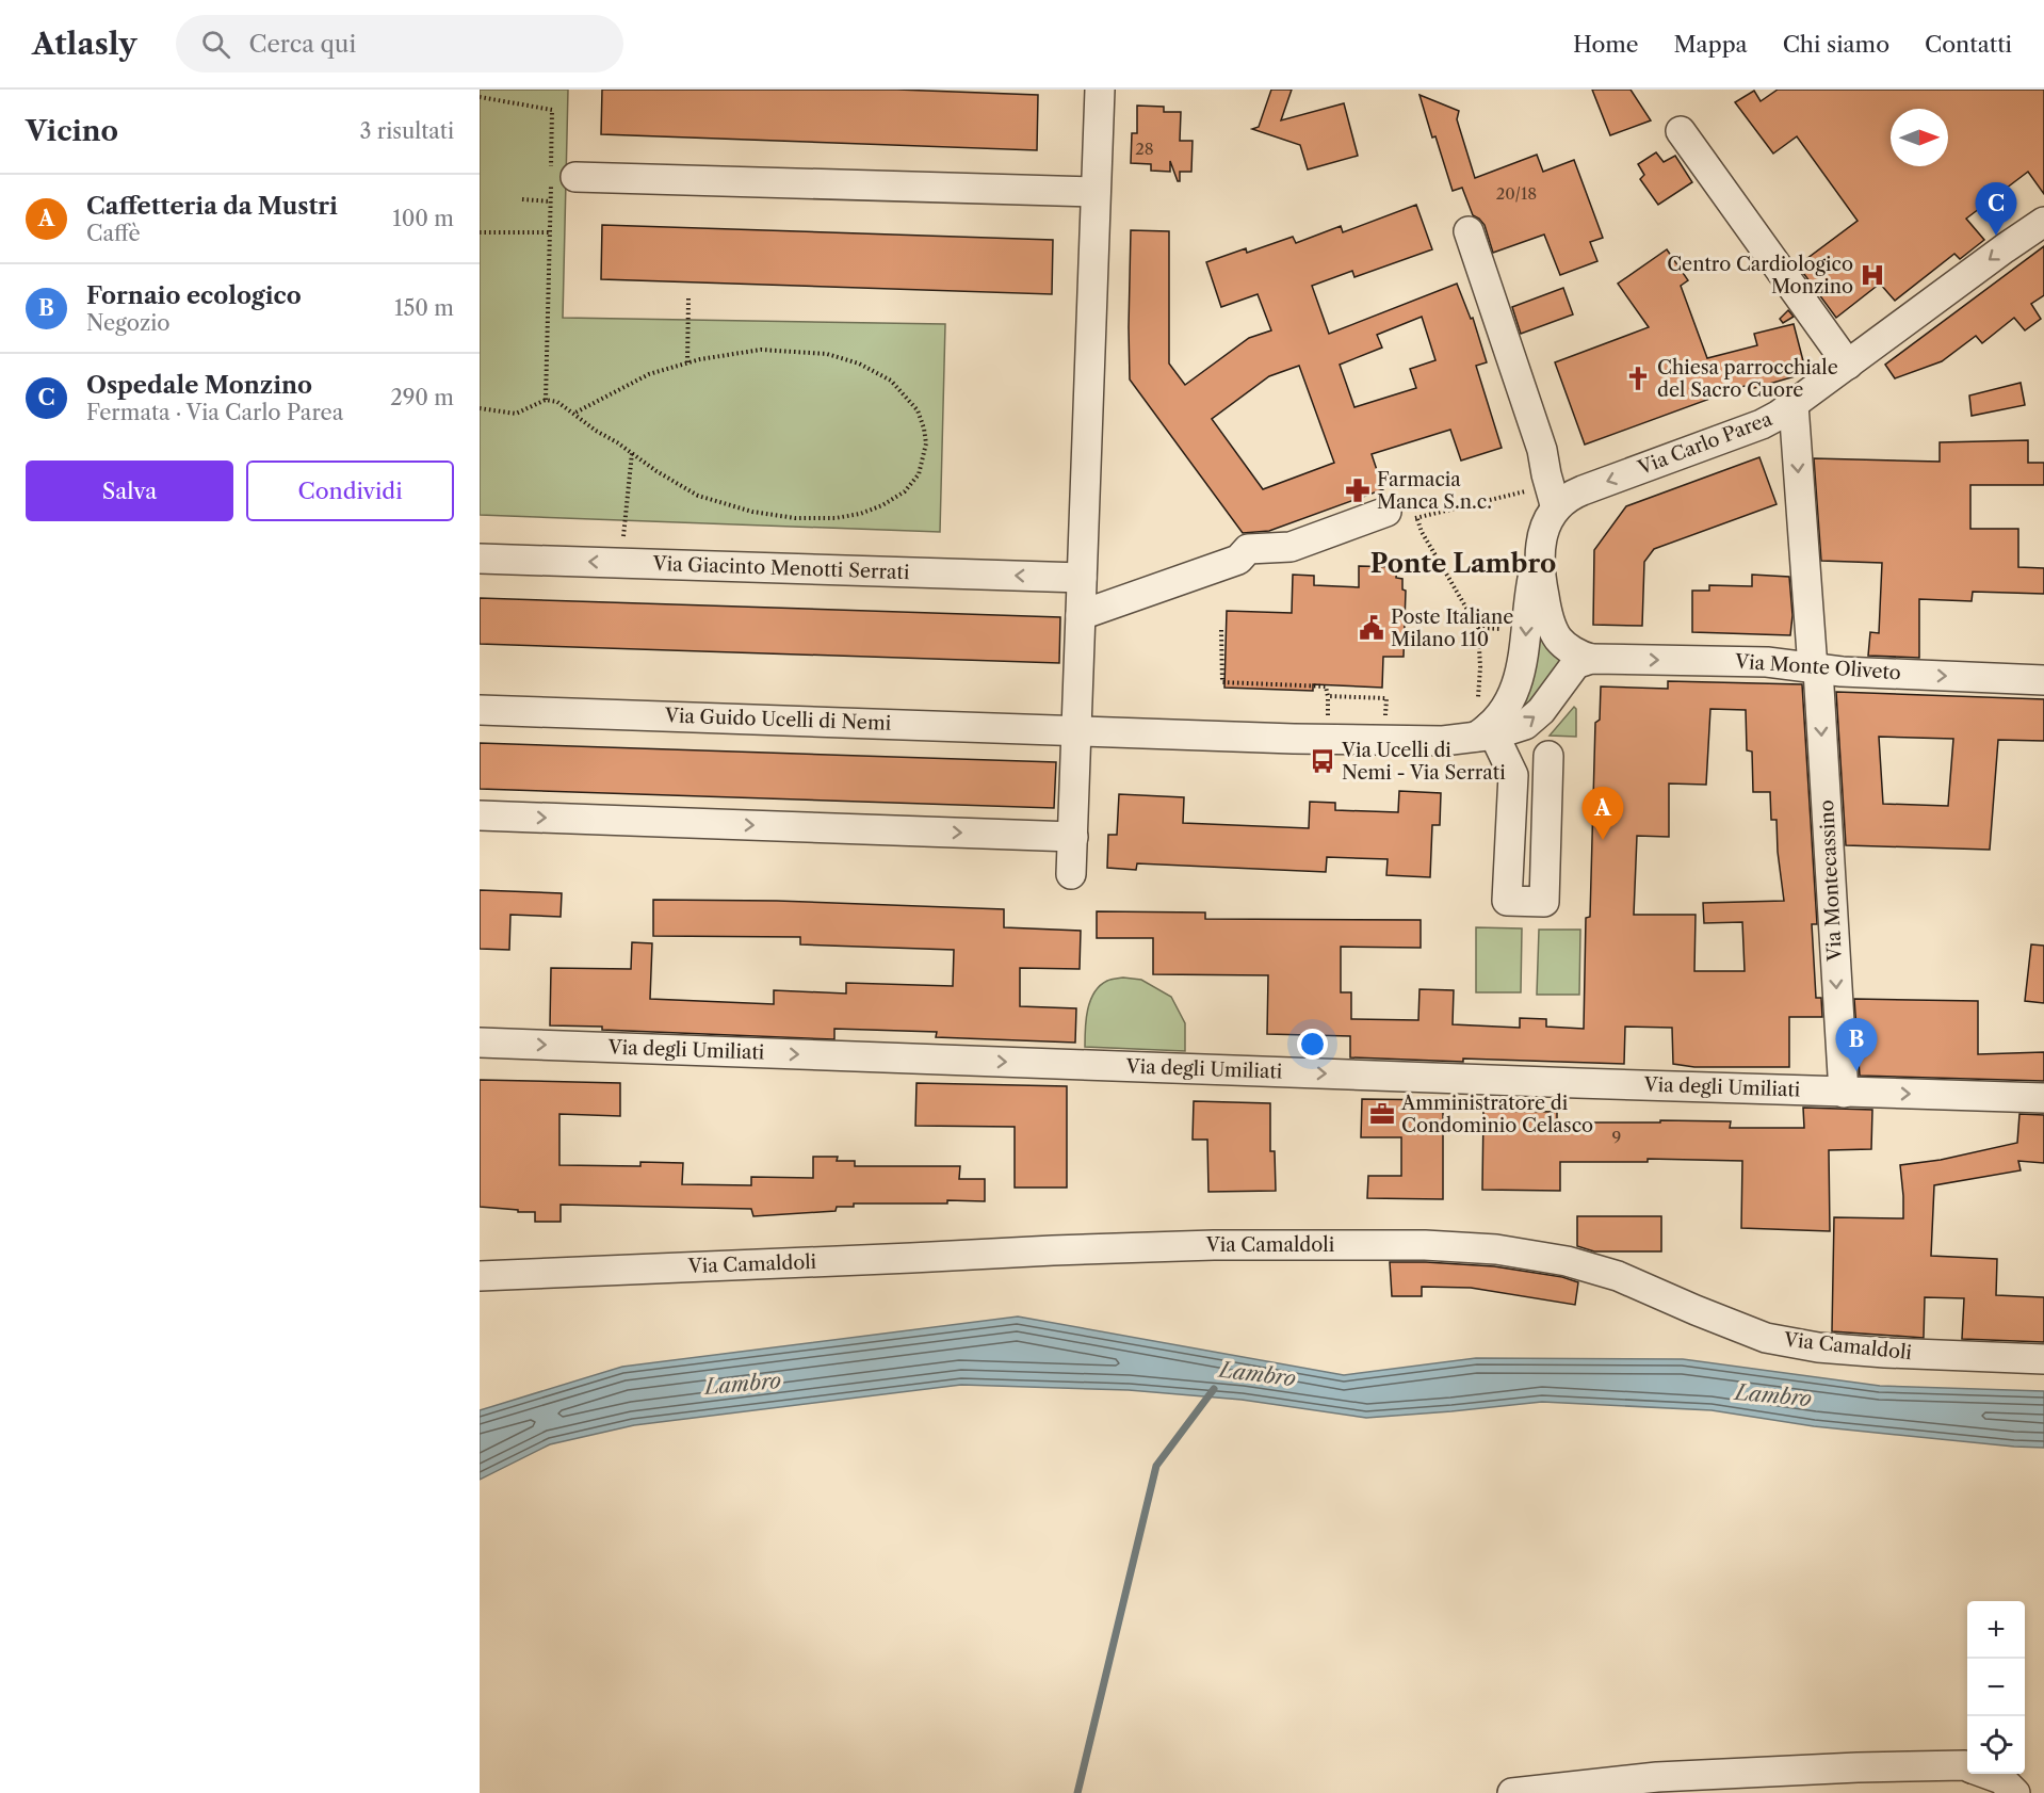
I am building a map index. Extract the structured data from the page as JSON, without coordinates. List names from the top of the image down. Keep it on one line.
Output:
{"streets":{"street":["Via Carlo Parea","Via Giacinto Menotti Serrati","Via Monte Oliveto","Via Guido Ucelli di Nemi","Via Montecassino","Via degli Umiliati","Via Camaldoli"]},"crossings":[["Via Carlo Parea","Via Monte Oliveto"],["Via Carlo Parea","Via Guido Ucelli di Nemi"],["Via Carlo Parea","Via Montecassino"],["Via Monte Oliveto","Via Guido Ucelli di Nemi"],["Via Monte Oliveto","Via Montecassino"],["Via Montecassino","Via degli Umiliati"]],"one_way":["Via Carlo Parea","Via Monte Oliveto","Via Montecassino"],"districts":["Ponte Lambro"],"water":["Lambro"],"places":{"hospital":["Centro Cardiologico Monzino"],"church":["Chiesa parrocchiale del Sacro Cuore"],"pharmacy":["Farmacia Manca S.n.c."],"public building":["Poste Italiane Milano 110"],"bus stop":["Via Ucelli di Nemi - Via Serrati"],"office":["Amministratore di Condominio Celasco"]},"house_numbers":["28","20/18","9"],"north":"right","page":{"header":"Atlasly","search":"Cerca qui","nav":["Home","Mappa","Chi siamo","Contatti"],"heading":["Vicino","3 risultati"],"list":[{"mark":"A","name":"Caffetteria da Mustri","note":"Caffè","value":"100 m"},{"mark":"B","name":"Fornaio ecologico","note":"Negozio","value":"150 m"},{"mark":"C","name":"Ospedale Monzino","note":"Fermata · Via Carlo Parea","value":"290 m"}],"pins":["C","A","B"],"buttons":["Salva","Condividi"],"map_buttons":["+","−"]}}
